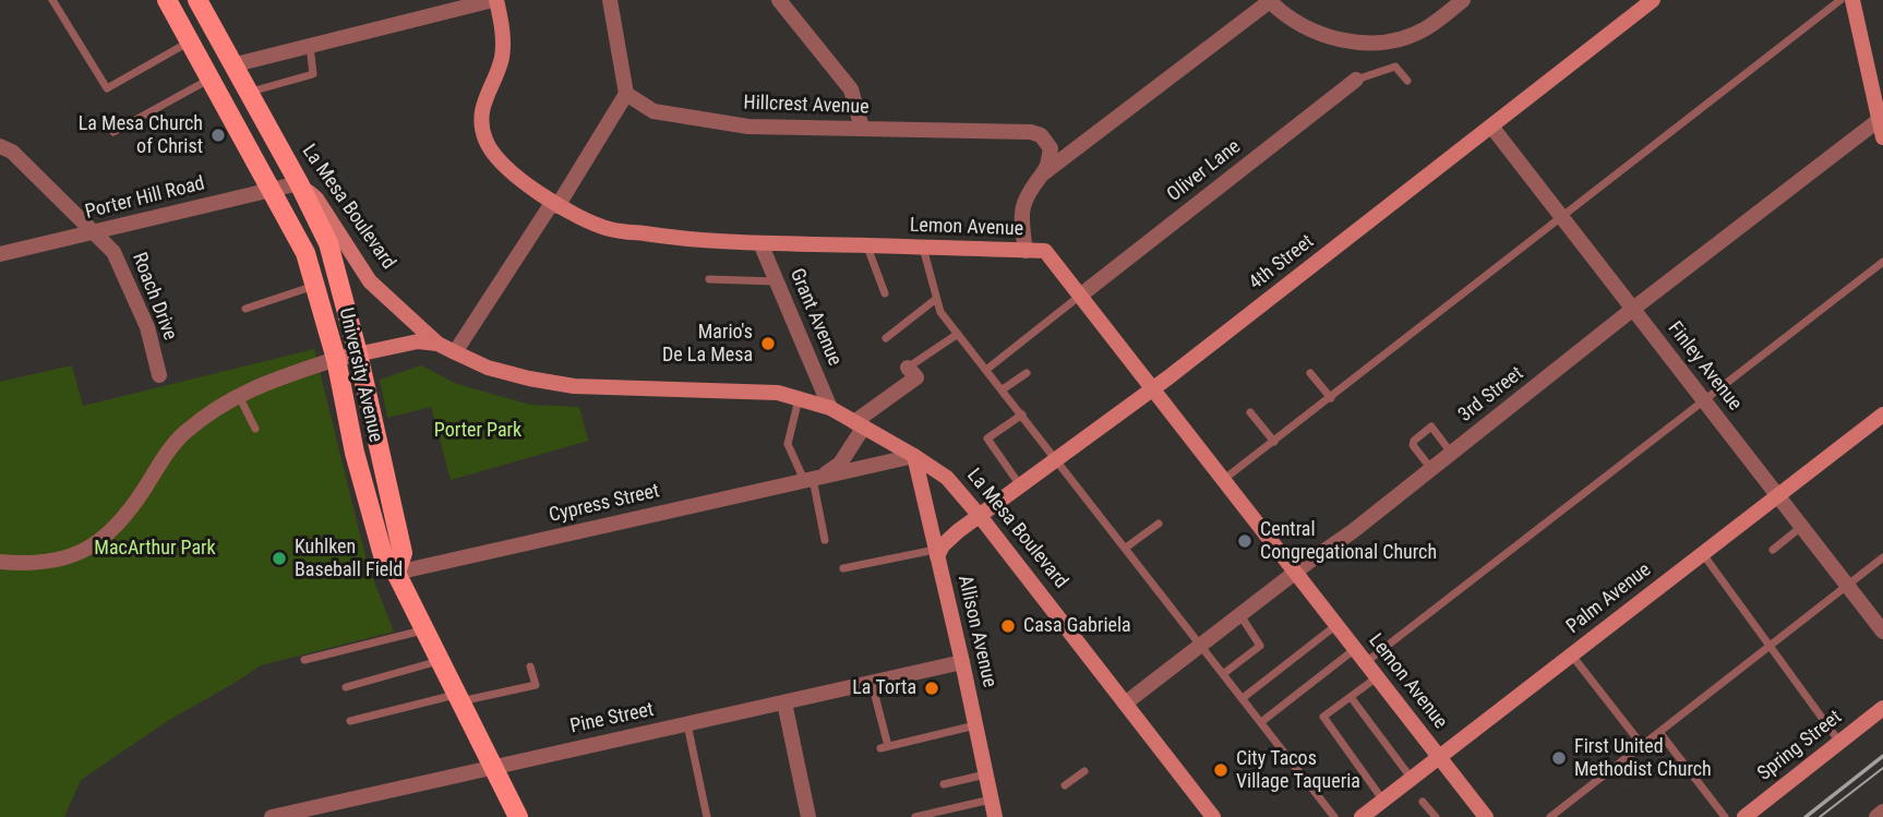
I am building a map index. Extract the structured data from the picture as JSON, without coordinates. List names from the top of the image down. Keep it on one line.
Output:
{"streets":{"main road":["La Mesa Boulevard","Lemon Avenue","4th Street","University Avenue","Palm Avenue","Allison Avenue","Spring Street"],"street":["Hillcrest Avenue","Oliver Lane","Porter Hill Road","Roach Drive","Grant Avenue","Finley Avenue","3rd Street","Cypress Street","Pine Street"]},"crossings":[["Hillcrest Avenue","Lemon Avenue"],["Oliver Lane","Lemon Avenue"],["Porter Hill Road","La Mesa Boulevard"],["Porter Hill Road","Roach Drive"],["Porter Hill Road","University Avenue"],["La Mesa Boulevard","4th Street"],["La Mesa Boulevard","Grant Avenue"],["La Mesa Boulevard","University Avenue"],["La Mesa Boulevard","3rd Street"],["La Mesa Boulevard","Cypress Street"],["La Mesa Boulevard","Allison Avenue"],["Lemon Avenue","4th Street"],["Lemon Avenue","Grant Avenue"],["Lemon Avenue","3rd Street"],["Lemon Avenue","Palm Avenue"],["4th Street","Finley Avenue"],["4th Street","Allison Avenue"],["Finley Avenue","3rd Street"],["Finley Avenue","Palm Avenue"],["University Avenue","Cypress Street"],["University Avenue","Pine Street"],["Cypress Street","Allison Avenue"],["Allison Avenue","Pine Street"]],"parks":["Porter Park","MacArthur Park"],"places":["La Mesa Church of Christ","Mario's De La Mesa","Central Congregational Church","Kuhlken Baseball Field","Casa Gabriela","La Torta","First United Methodist Church","City Tacos Village Taqueria"]}
